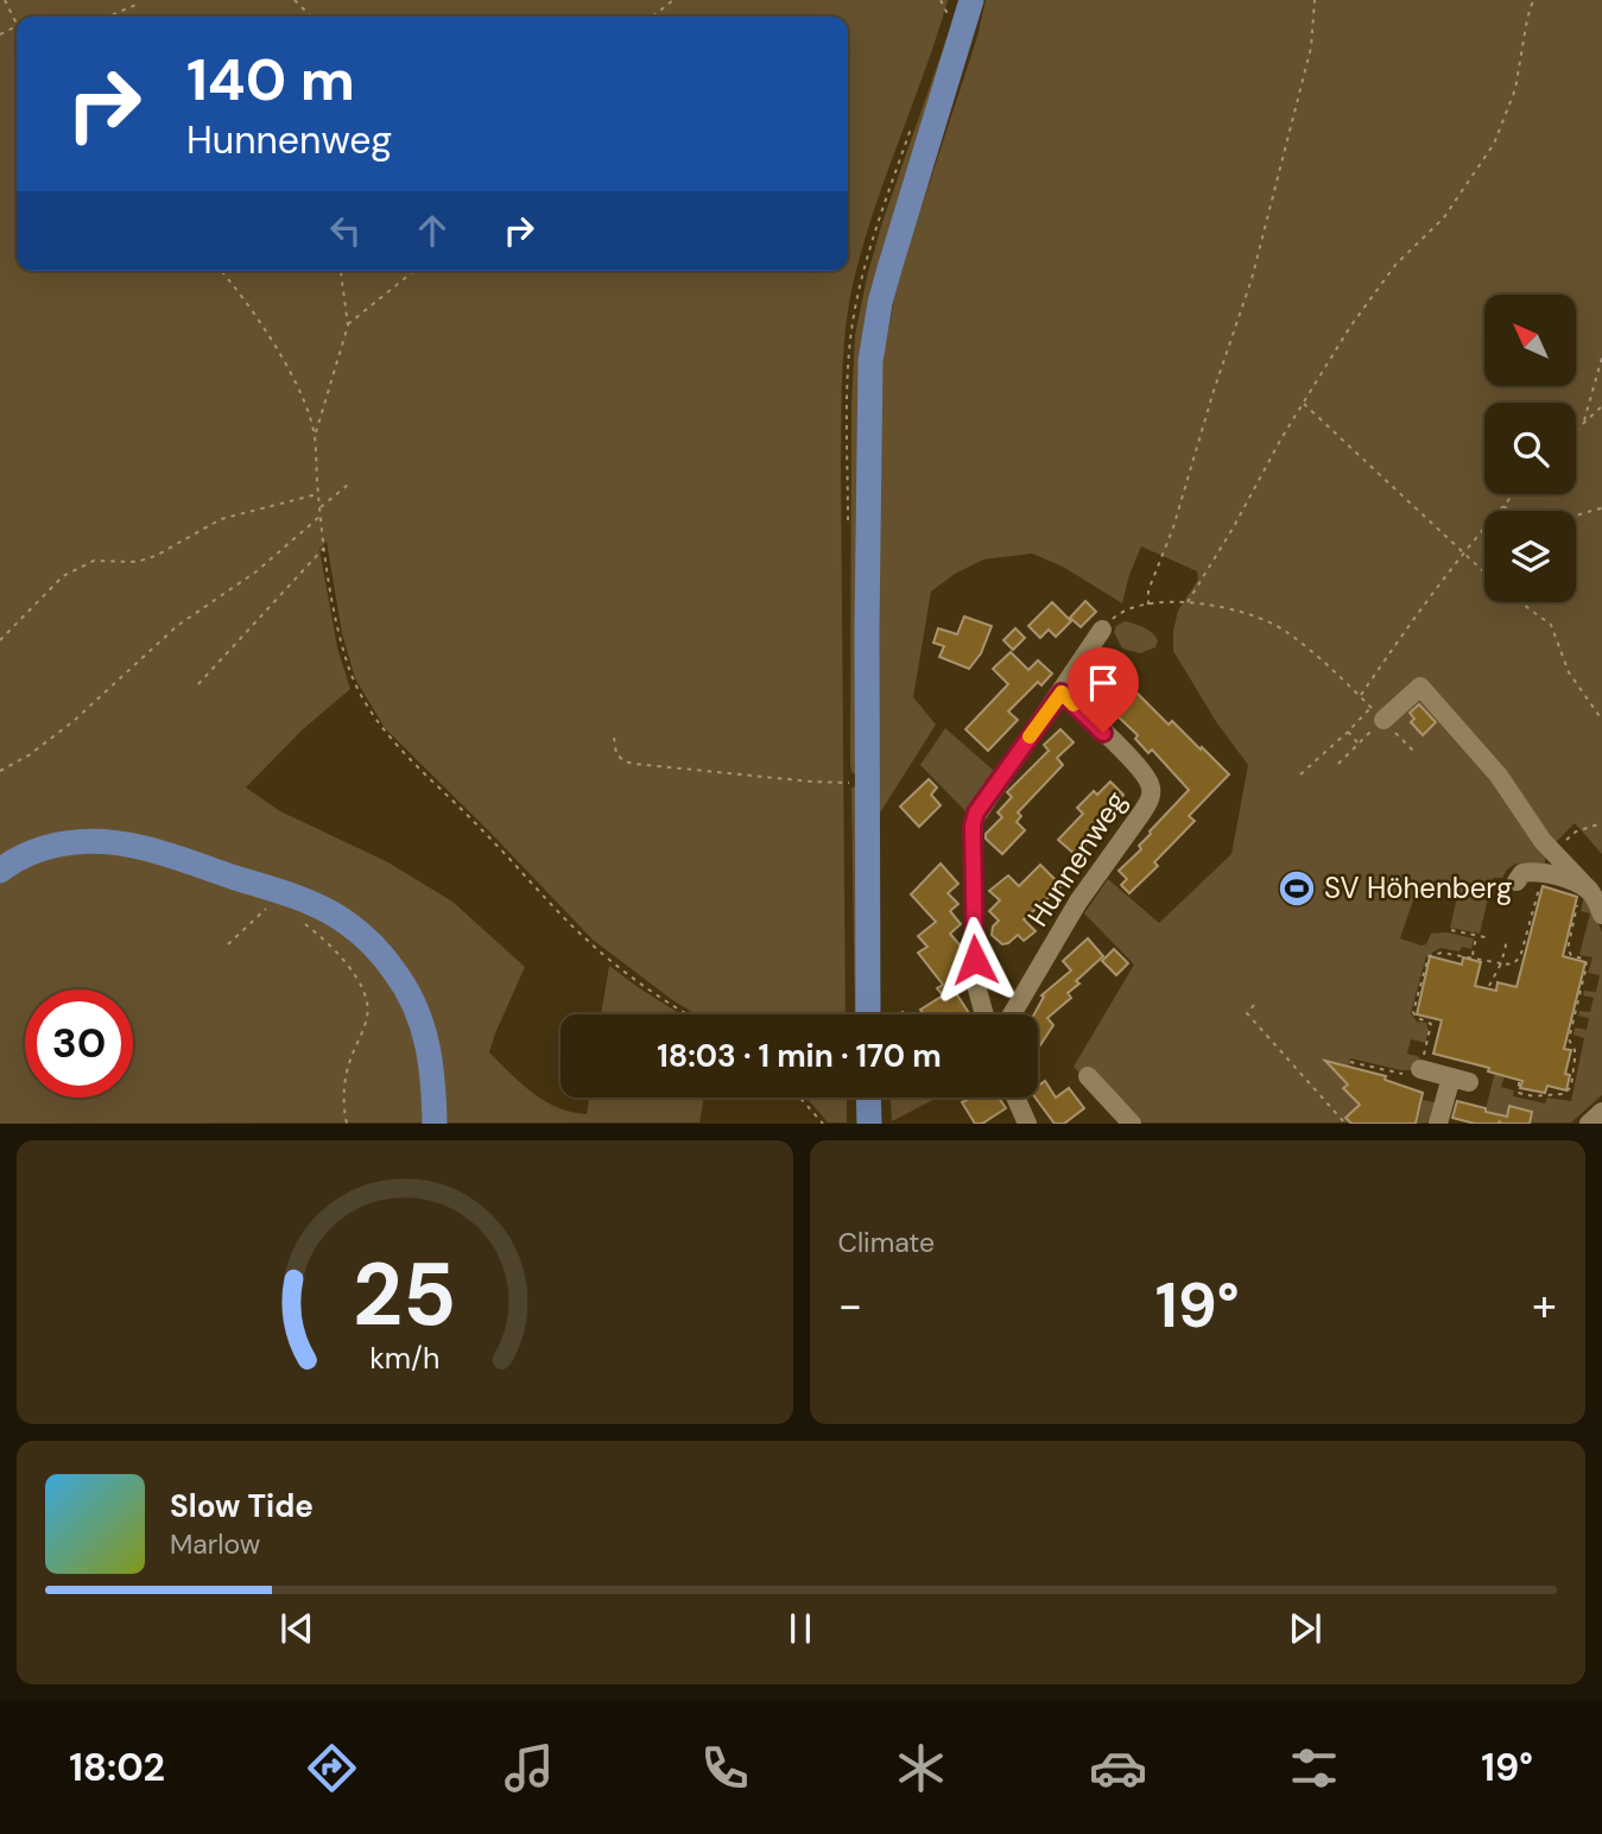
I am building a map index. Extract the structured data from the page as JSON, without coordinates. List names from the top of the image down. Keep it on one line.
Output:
{"streets":{"street":["Hunnenweg"]},"places":{"sports":["SV Höhenberg"]},"north":"top left","page":{"turn":["140 m","Hunnenweg"],"limit":"30","trip":"18:03 · 1 min · 170 m","tile":"Climate","heat":["−","19°","+"],"song":["Slow Tide","Marlow"],"tabs":["18:02","19°"],"gauge":["25","km/h"]}}
